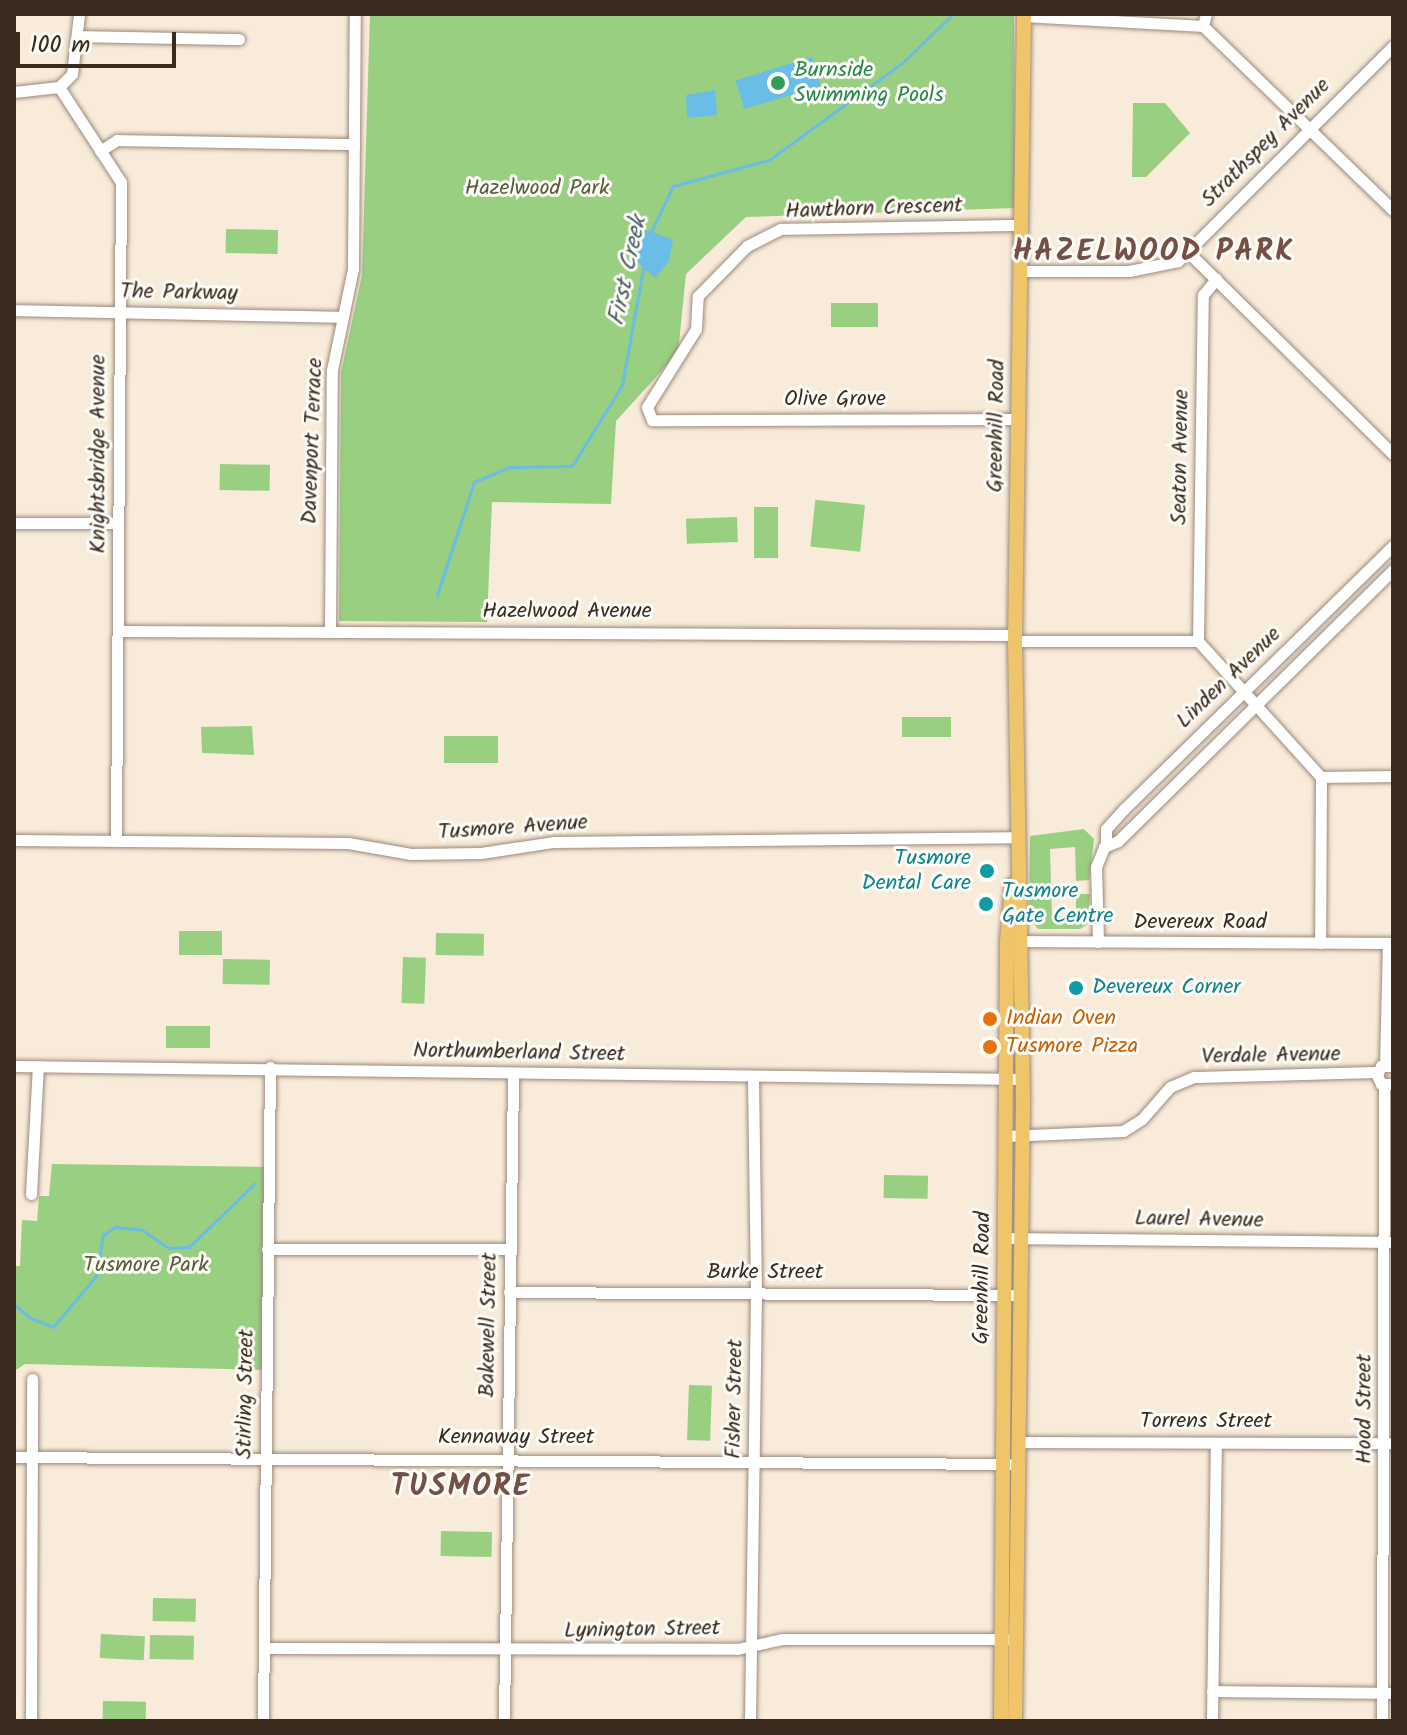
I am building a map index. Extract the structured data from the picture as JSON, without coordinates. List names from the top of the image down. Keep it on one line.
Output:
{"streets":{"main road":["Greenhill Road"],"street":["Strathspey Avenue","Hawthorn Crescent","The Parkway","Olive Grove","Davenport Terrace","Knightsbridge Avenue","Seaton Avenue","Hazelwood Avenue","Linden Avenue","Tusmore Avenue","Devereux Road","Northumberland Street","Verdale Avenue","Laurel Avenue","Burke Street","Bakewell Street","Stirling Street","Fisher Street","Hood Street","Torrens Street","Kennaway Street","Lynington Street"]},"crossings":[["Strathspey Avenue","Greenhill Road"],["Hawthorn Crescent","Olive Grove"],["Hawthorn Crescent","Greenhill Road"],["The Parkway","Davenport Terrace"],["The Parkway","Knightsbridge Avenue"],["Olive Grove","Greenhill Road"],["Greenhill Road","Hazelwood Avenue"],["Greenhill Road","Tusmore Avenue"],["Greenhill Road","Devereux Road"],["Greenhill Road","Northumberland Street"],["Greenhill Road","Verdale Avenue"],["Greenhill Road","Laurel Avenue"],["Greenhill Road","Burke Street"],["Greenhill Road","Torrens Street"],["Greenhill Road","Kennaway Street"],["Greenhill Road","Lynington Street"],["Davenport Terrace","Hazelwood Avenue"],["Knightsbridge Avenue","Hazelwood Avenue"],["Knightsbridge Avenue","Tusmore Avenue"],["Seaton Avenue","Hazelwood Avenue"],["Linden Avenue","Devereux Road"],["Devereux Road","Hood Street"],["Northumberland Street","Bakewell Street"],["Northumberland Street","Stirling Street"],["Northumberland Street","Fisher Street"],["Verdale Avenue","Hood Street"],["Laurel Avenue","Hood Street"],["Burke Street","Bakewell Street"],["Burke Street","Fisher Street"],["Bakewell Street","Kennaway Street"],["Bakewell Street","Lynington Street"],["Stirling Street","Kennaway Street"],["Stirling Street","Lynington Street"],["Fisher Street","Kennaway Street"],["Fisher Street","Lynington Street"],["Hood Street","Torrens Street"]],"districts":["HAZELWOOD PARK","TUSMORE"],"water":["First Creek"],"parks":["Hazelwood Park","Tusmore Park"],"places":["Burnside Swimming Pools","Tusmore Dental Care","Tusmore Gate Centre","Devereux Corner","Indian Oven","Tusmore Pizza"],"scale_bar":"100 m"}
